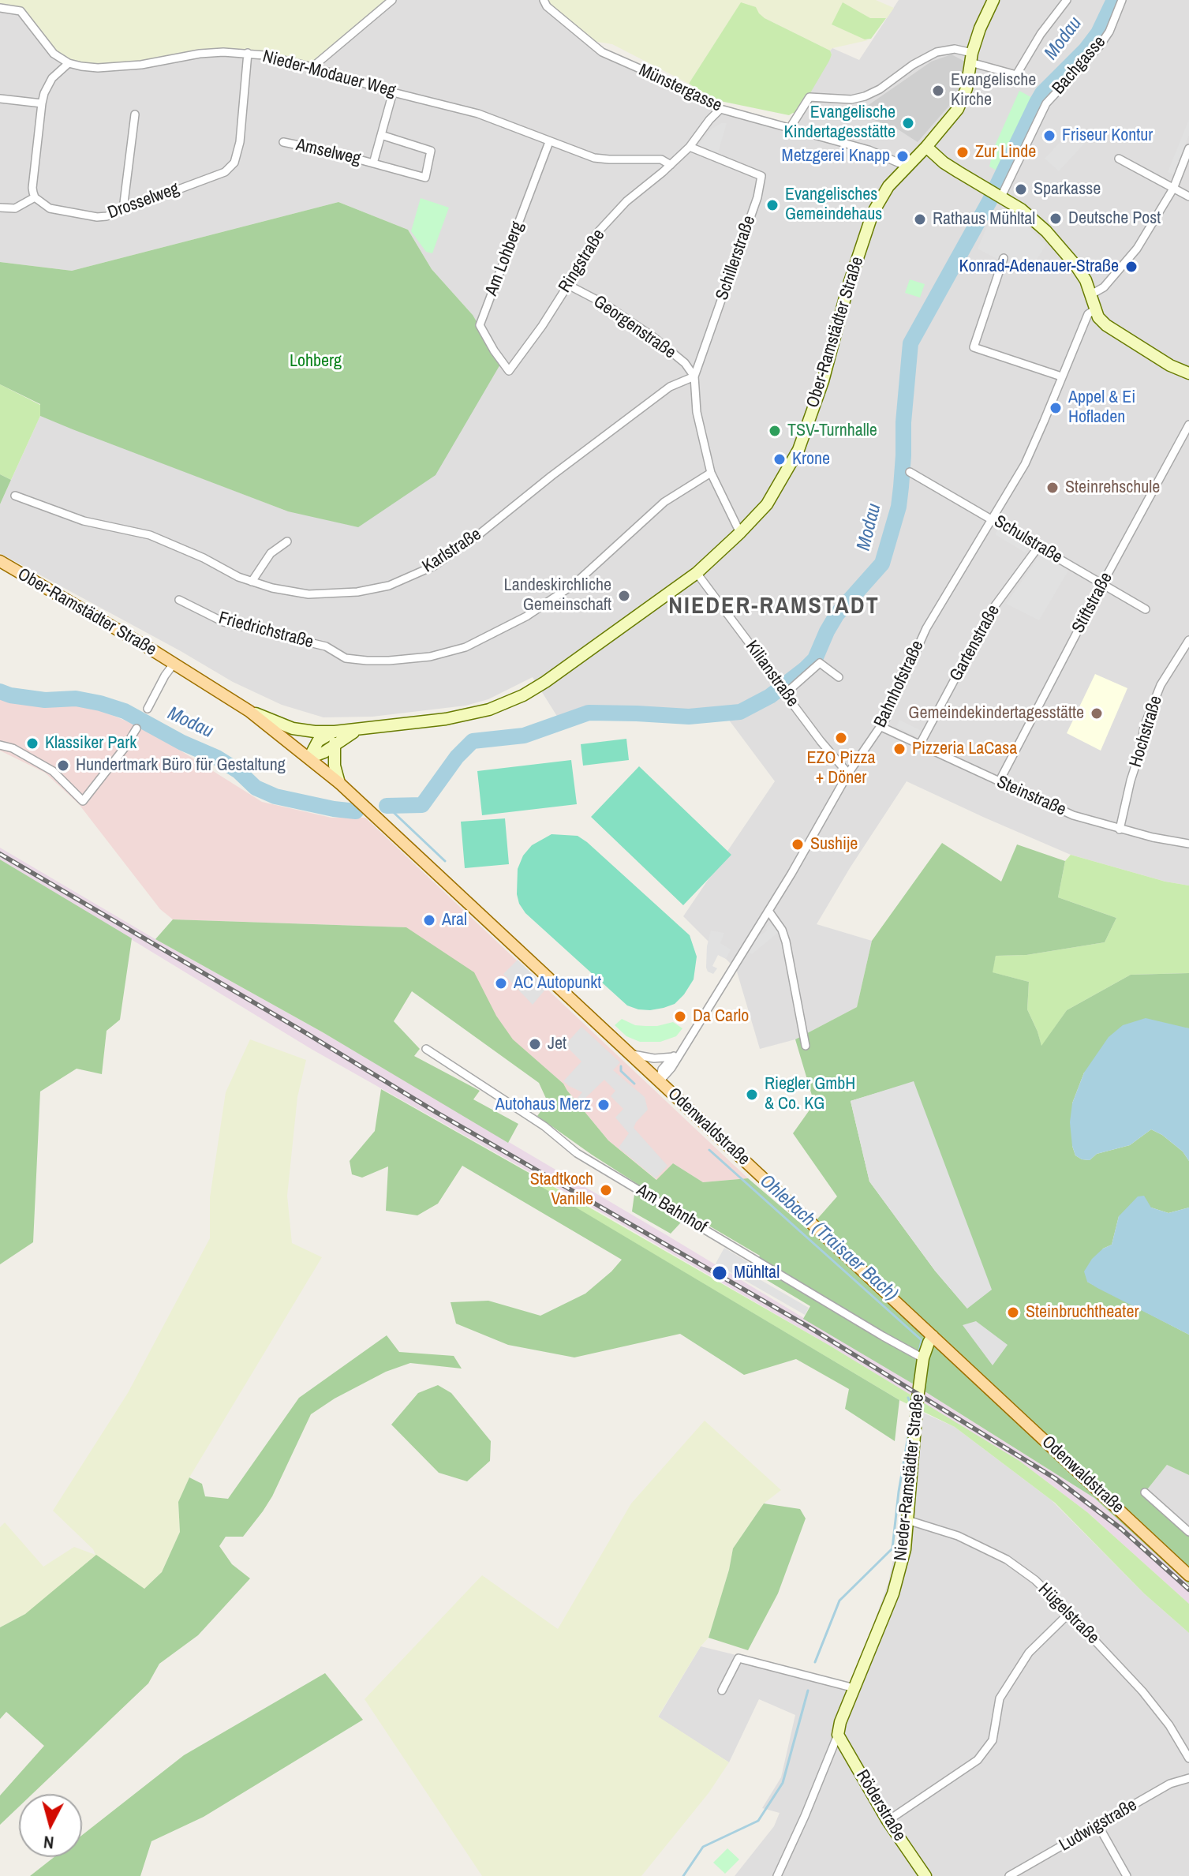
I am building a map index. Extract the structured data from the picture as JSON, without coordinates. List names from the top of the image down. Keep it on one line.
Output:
{"streets":{"main road":["Ober-Ramstädter Straße","Odenwaldstraße","Nieder-Ramstädter Straße","Röderstraße"],"street":["Bachgasse","Nieder-Modauer Weg","Münstergasse","Amselweg","Drosselweg","Schillerstraße","Am Lohberg","Ringstraße","Georgenstraße","Schulstraße","Karlstraße","Stiftstraße","Friedrichstraße","Gartenstraße","Kilianstraße","Bahnhofstraße","Hochstraße","Steinstraße","Am Bahnhof","Hügelstraße","Ludwigstraße"]},"crossings":[["Nieder-Modauer Weg","Amselweg"],["Nieder-Modauer Weg","Drosselweg"],["Nieder-Modauer Weg","Am Lohberg"],["Nieder-Modauer Weg","Ringstraße"],["Münstergasse","Ringstraße"],["Münstergasse","Ober-Ramstädter Straße"],["Schillerstraße","Ringstraße"],["Schillerstraße","Georgenstraße"],["Schillerstraße","Karlstraße"],["Am Lohberg","Ringstraße"],["Ringstraße","Georgenstraße"],["Georgenstraße","Karlstraße"],["Ober-Ramstädter Straße","Kilianstraße"],["Ober-Ramstädter Straße","Odenwaldstraße"],["Schulstraße","Stiftstraße"],["Schulstraße","Gartenstraße"],["Schulstraße","Bahnhofstraße"],["Stiftstraße","Steinstraße"],["Gartenstraße","Steinstraße"],["Kilianstraße","Bahnhofstraße"],["Bahnhofstraße","Steinstraße"],["Bahnhofstraße","Odenwaldstraße"],["Hochstraße","Steinstraße"],["Odenwaldstraße","Nieder-Ramstädter Straße"],["Am Bahnhof","Nieder-Ramstädter Straße"],["Nieder-Ramstädter Straße","Hügelstraße"],["Nieder-Ramstädter Straße","Röderstraße"]],"districts":["NIEDER-RAMSTADT"],"water":["Modau","Ohlebach (Traisaer Bach)"],"parks":["Lohberg"],"places":["Evangelische Kirche","Evangelische Kindertagesstätte","Friseur Kontur","Zur Linde","Metzgerei Knapp","Sparkasse","Evangelisches Gemeindehaus","Deutsche Post","Rathaus Mühltal","Konrad-Adenauer-Straße","Appel & Ei Hofladen","TSV-Turnhalle","Krone","Steinrehschule","Landeskirchliche Gemeinschaft","Gemeindekindertagesstätte","EZO Pizza + Döner","Klassiker Park","Pizzeria LaCasa","Hundertmark Büro für Gestaltung","Sushije","Aral","AC Autopunkt","Da Carlo","Jet","Riegler GmbH & Co. KG","Autohaus Merz","Stadtkoch Vanille","Mühltal","Steinbruchtheater"],"north":"bottom"}
